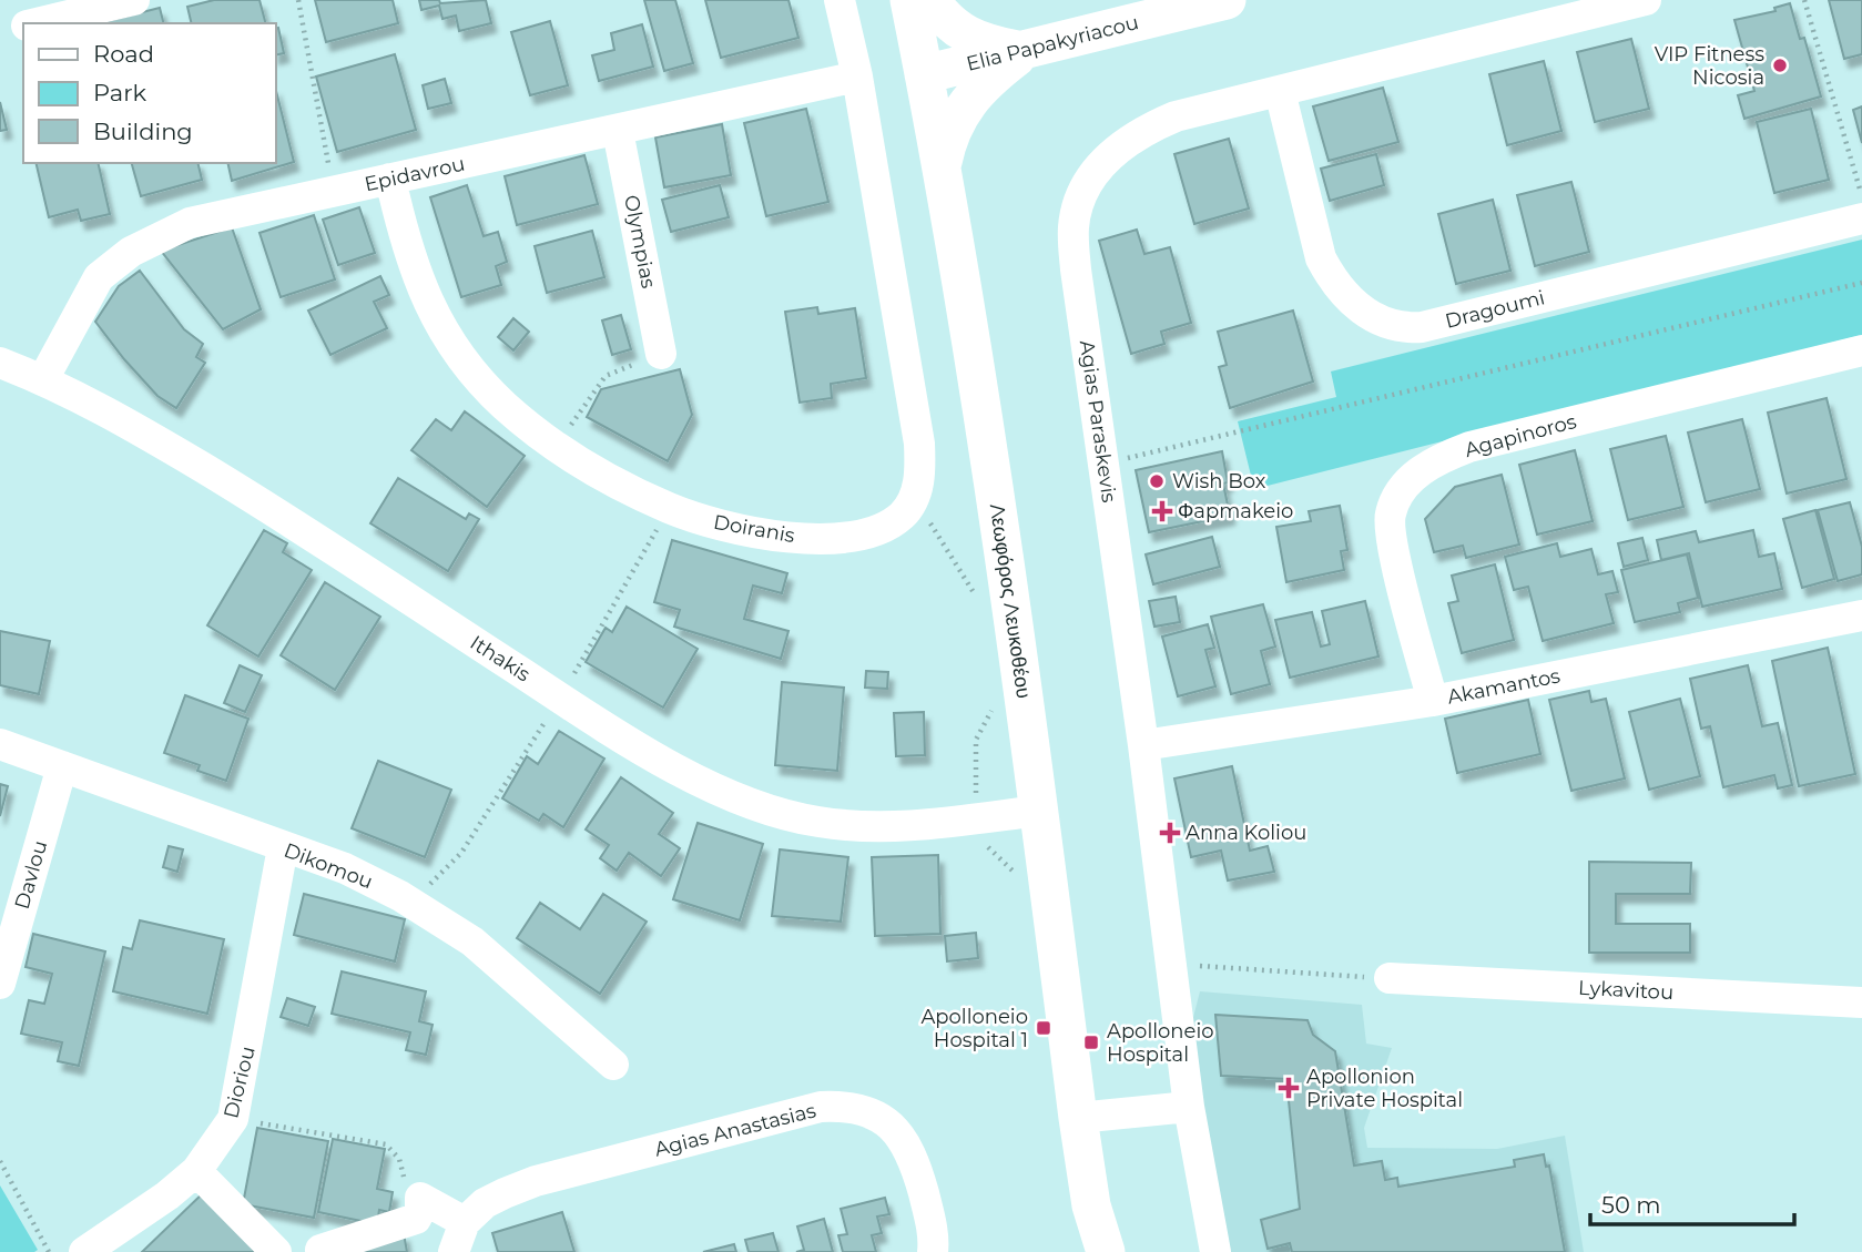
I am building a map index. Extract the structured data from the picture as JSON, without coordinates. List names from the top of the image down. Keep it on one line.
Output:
{"streets":{"main road":["Elia Papakyriacou","Λεωφόρος Λευκοθέου"],"street":["Epidavrou","Olympias","Dragoumi","Agias Paraskevis","Agapinoros","Doiranis","Ithakis","Akamantos","Dikomou","Davlou","Lykavitou","Dioriou","Agias Anastasias"]},"crossings":[["Elia Papakyriacou","Λεωφόρος Λευκοθέου"],["Epidavrou","Olympias"],["Epidavrou","Doiranis"],["Epidavrou","Ithakis"],["Dragoumi","Agias Paraskevis"],["Agias Paraskevis","Akamantos"],["Agapinoros","Akamantos"],["Λεωφόρος Λευκοθέου","Ithakis"],["Dikomou","Davlou"],["Dikomou","Dioriou"]],"places":{"other":["VIP Fitness Nicosia","Wish Box"],"health":["Φapmakeio","Anna Koliou","Apollonion Private Hospital"],"transit":["Apolloneio Hospital 1","Apolloneio Hospital"]},"legend":["Road","Park","Building"],"scale_bar":"50 m"}
